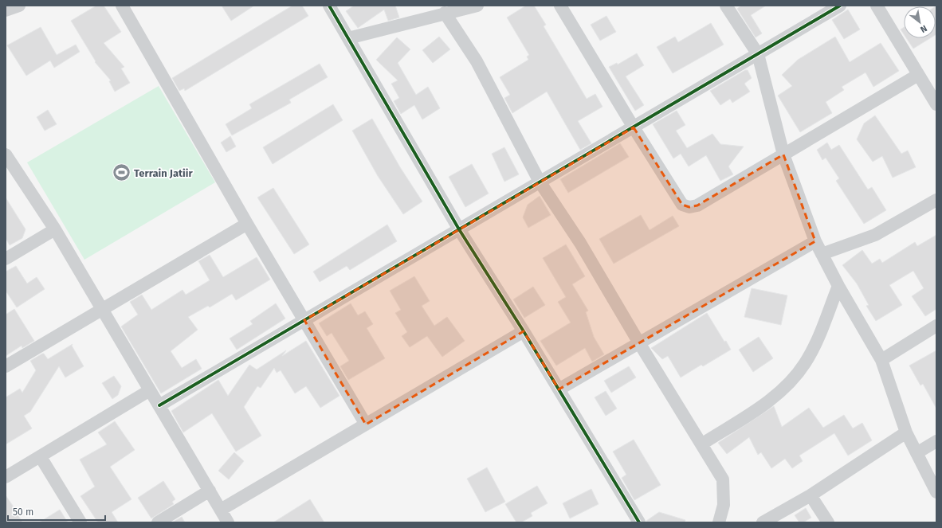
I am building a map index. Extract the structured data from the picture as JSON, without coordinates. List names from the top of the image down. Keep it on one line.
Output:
{"places":{"sports":["Terrain Jatiir"]},"scale_bar":"50 m","north":"bottom right"}
